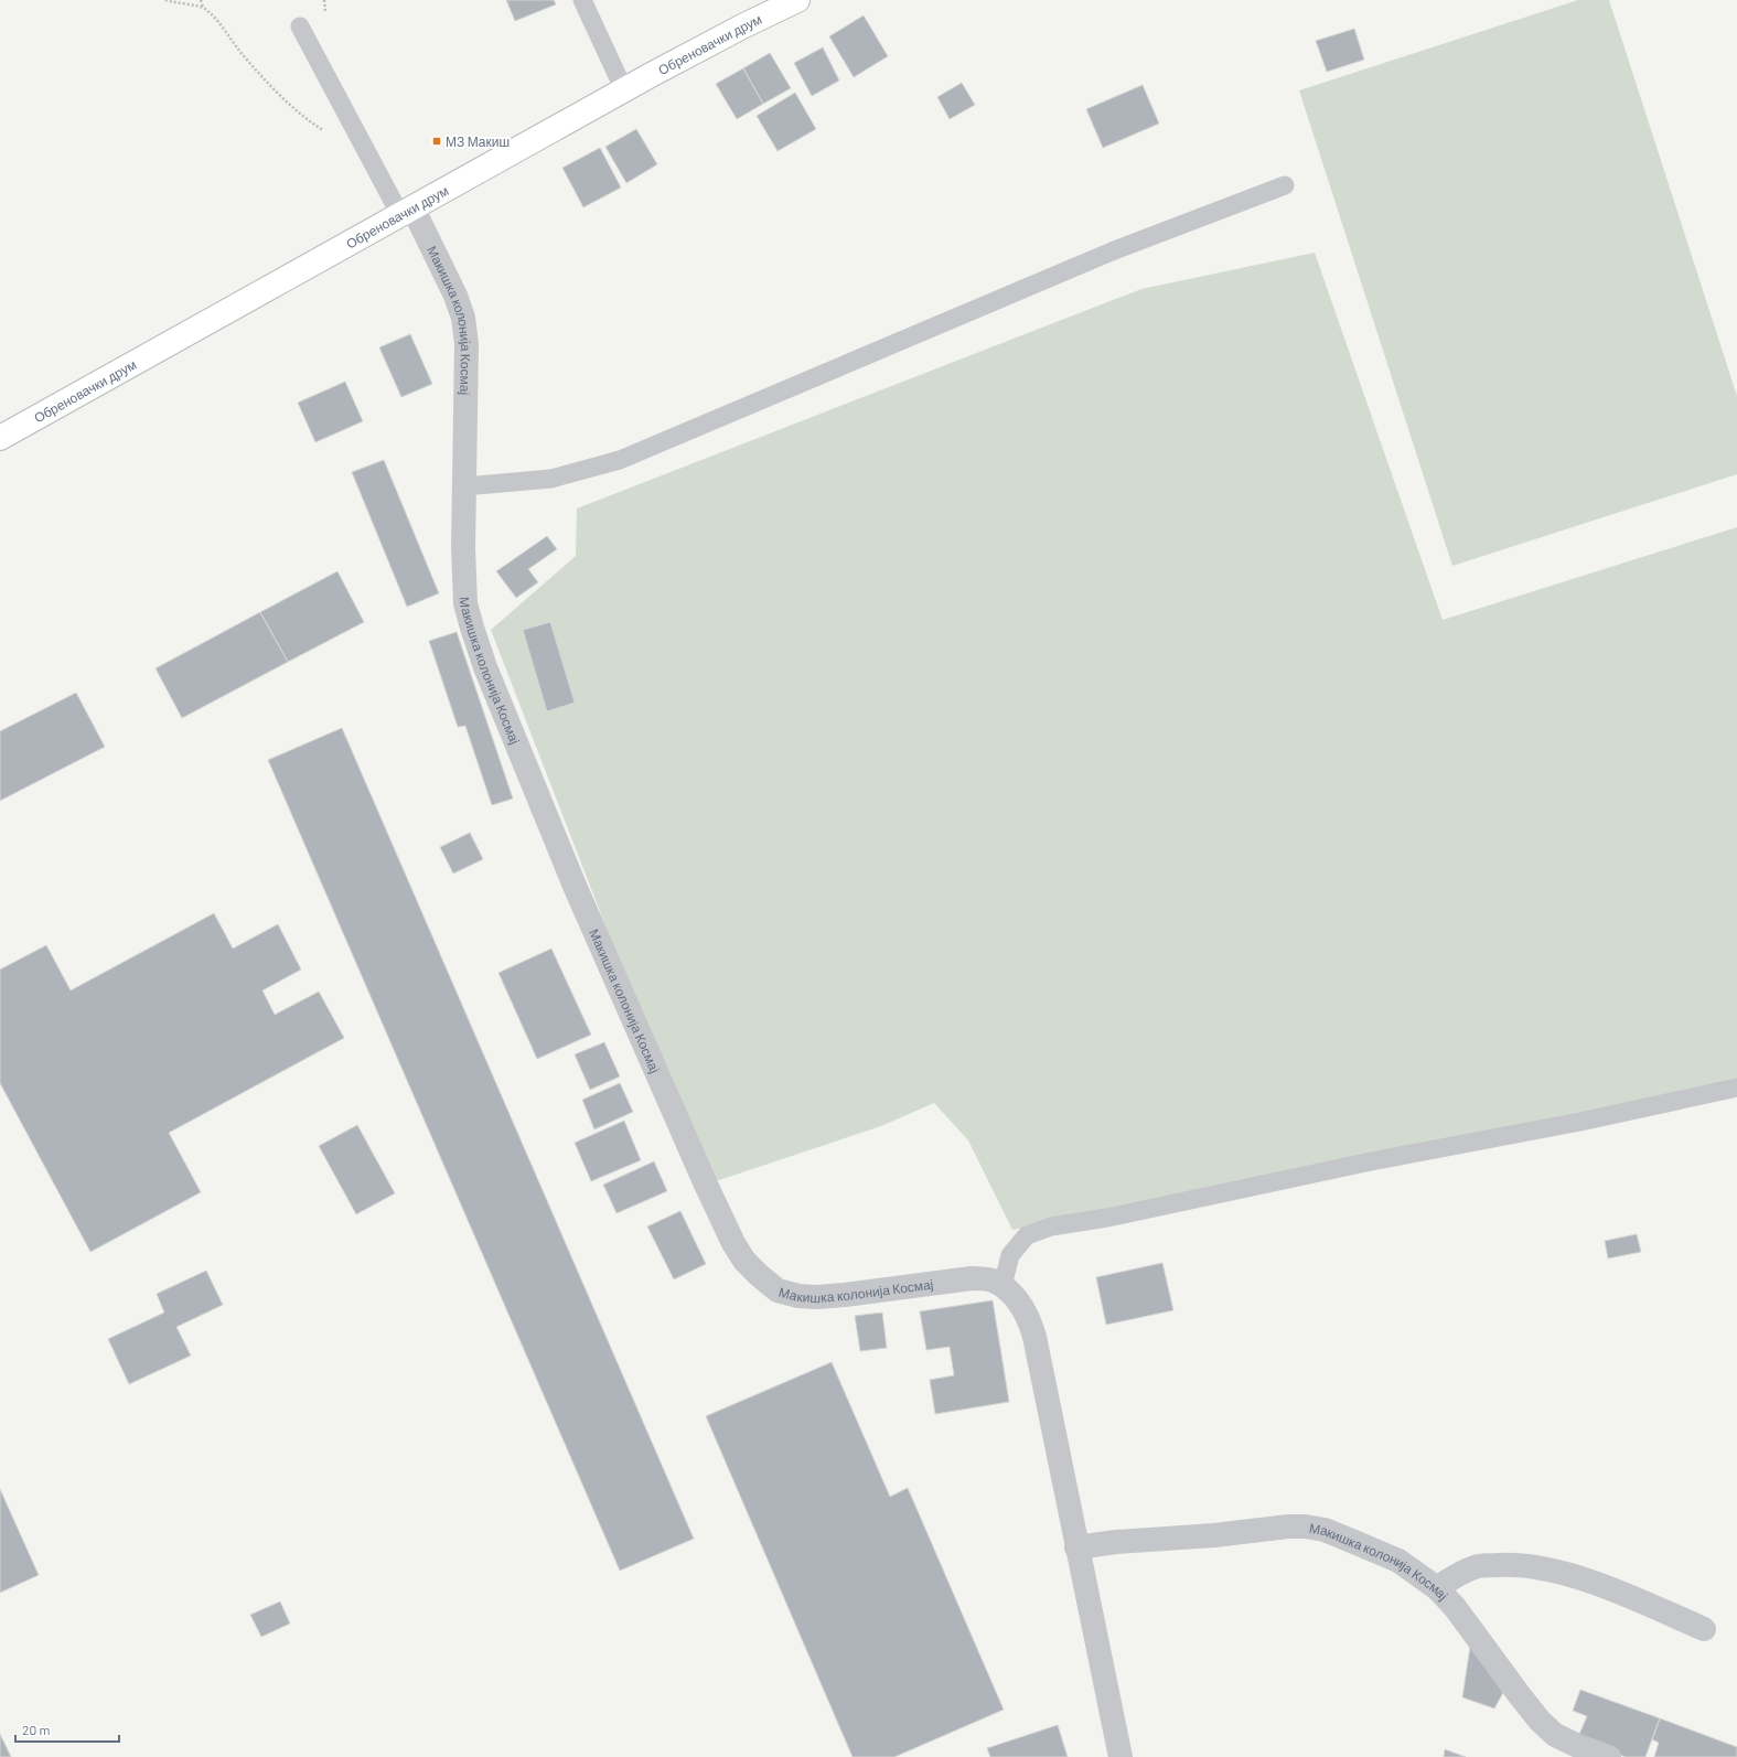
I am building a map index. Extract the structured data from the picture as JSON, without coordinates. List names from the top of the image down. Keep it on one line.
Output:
{"streets":{"street":["Обреновачки друм","Макишка колонија Космај"]},"crossings":[["Обреновачки друм","Макишка колонија Космај"]],"places":{"transit":["МЗ Макиш"]},"scale_bar":"20 m"}
